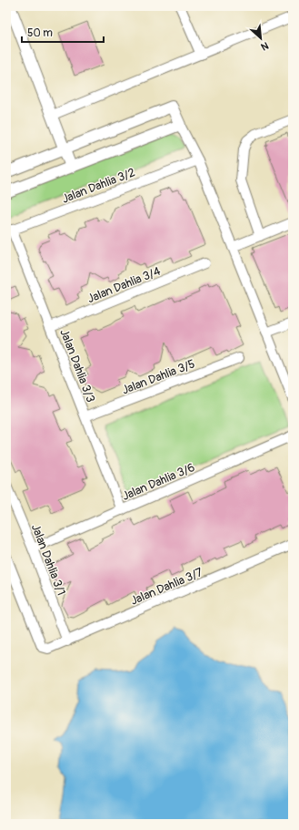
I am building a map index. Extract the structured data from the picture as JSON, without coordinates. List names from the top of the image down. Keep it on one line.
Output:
{"streets":{"street":["Jalan Dahlia 3/2","Jalan Dahlia 3/4","Jalan Dahlia 3/3","Jalan Dahlia 3/5","Jalan Dahlia 3/6","Jalan Dahlia 3/1","Jalan Dahlia 3/7"]},"crossings":[["Jalan Dahlia 3/2","Jalan Dahlia 3/3"],["Jalan Dahlia 3/4","Jalan Dahlia 3/3"],["Jalan Dahlia 3/3","Jalan Dahlia 3/5"],["Jalan Dahlia 3/3","Jalan Dahlia 3/6"],["Jalan Dahlia 3/6","Jalan Dahlia 3/1"],["Jalan Dahlia 3/1","Jalan Dahlia 3/7"]],"scale_bar":"50 m","north":"bottom right"}
